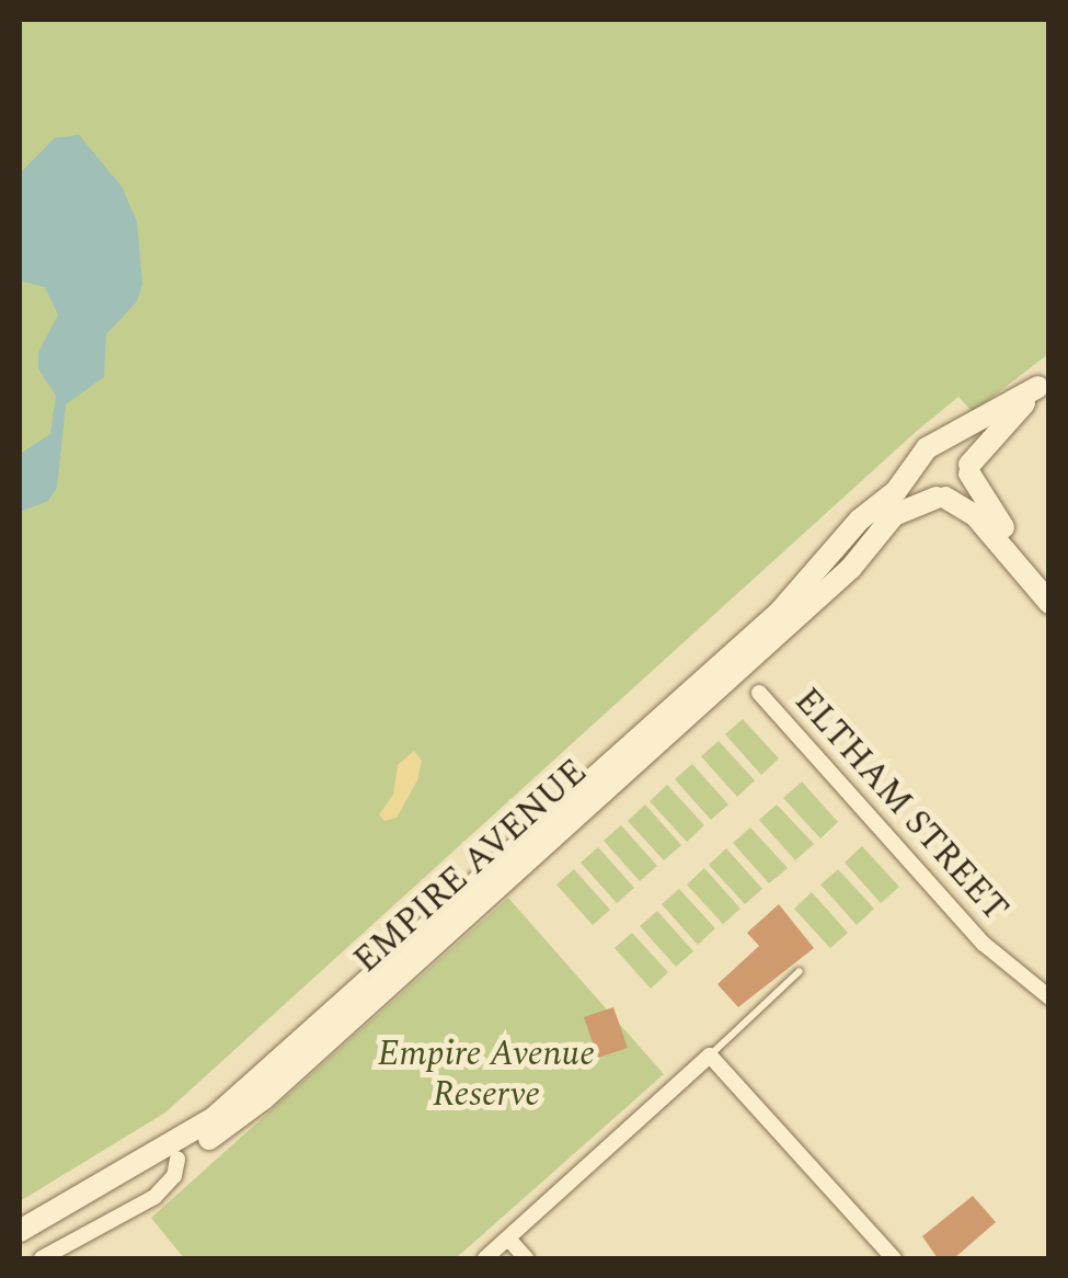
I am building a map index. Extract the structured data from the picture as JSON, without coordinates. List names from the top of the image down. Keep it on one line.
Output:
{"streets":{"main road":["EMPIRE AVENUE"],"street":["ELTHAM STREET"]},"parks":["Empire Avenue Reserve"]}
